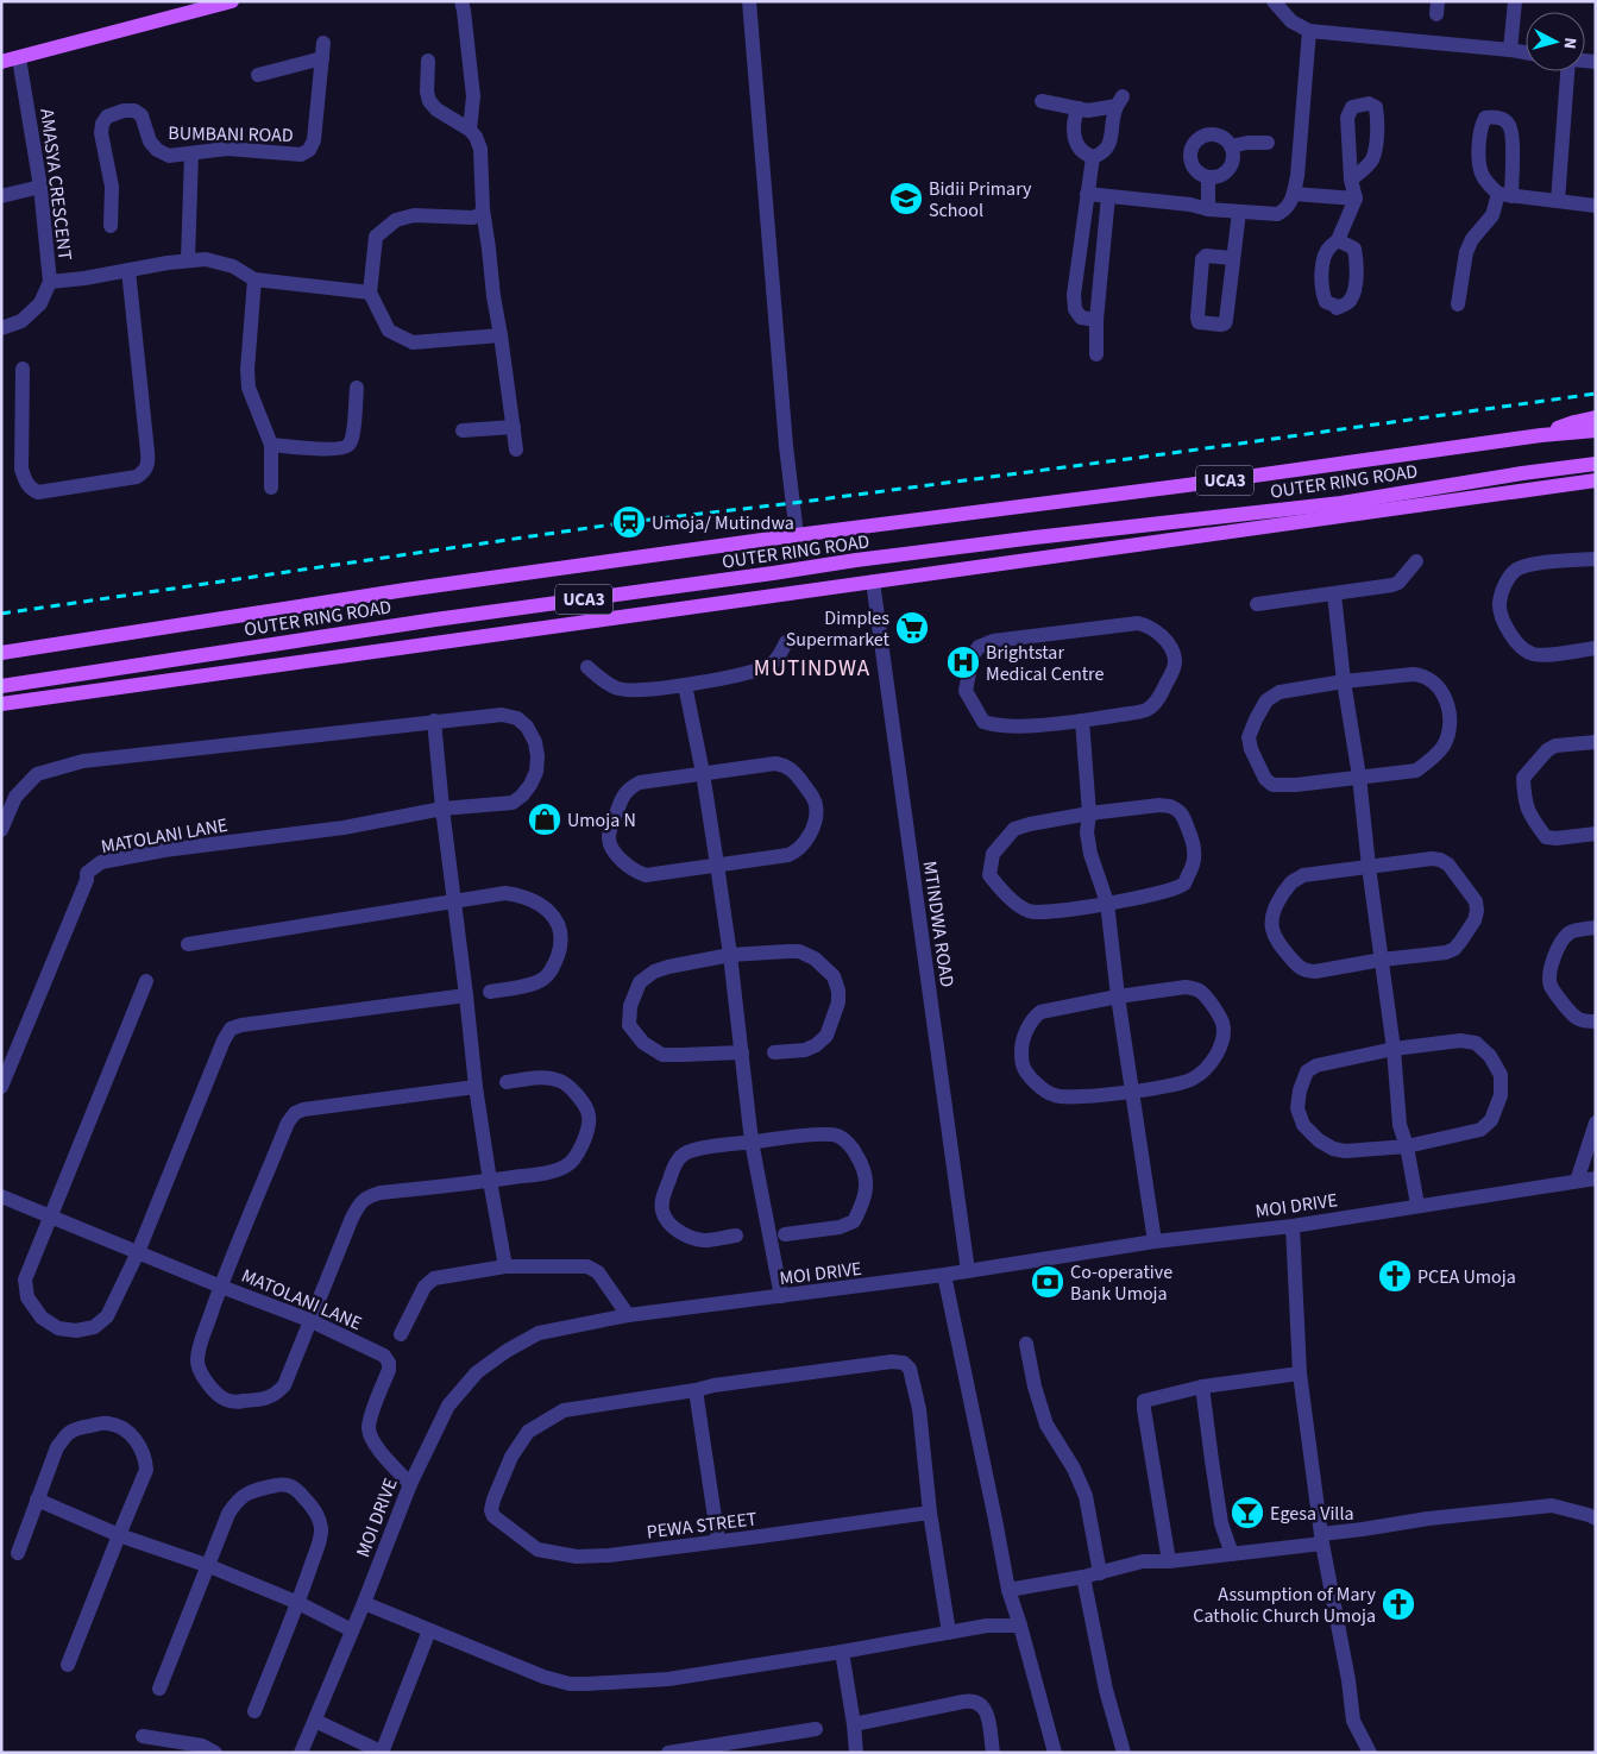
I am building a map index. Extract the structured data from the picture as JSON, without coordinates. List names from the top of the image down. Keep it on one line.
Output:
{"streets":{"main road":["UCA3","OUTER RING ROAD"],"street":["BUMBANI ROAD","AMASYA CRESCENT","MATOLANI LANE","MTINDWA ROAD","MOI DRIVE","PEWA STREET"]},"crossings":[["UCA3","MTINDWA ROAD"],["MATOLANI LANE","MOI DRIVE"],["MTINDWA ROAD","MOI DRIVE"]],"districts":["MUTINDWA"],"places":{"school or university":["Bidii Primary School"],"station":["Umoja/ Mutindwa"],"supermarket":["Dimples Supermarket"],"hospital":["Brightstar Medical Centre"],"shop":["Umoja N"],"church":["PCEA Umoja","Assumption of Mary Catholic Church Umoja"],"bank":["Co-operative Bank Umoja"],"bar":["Egesa Villa"]},"north":"right"}
